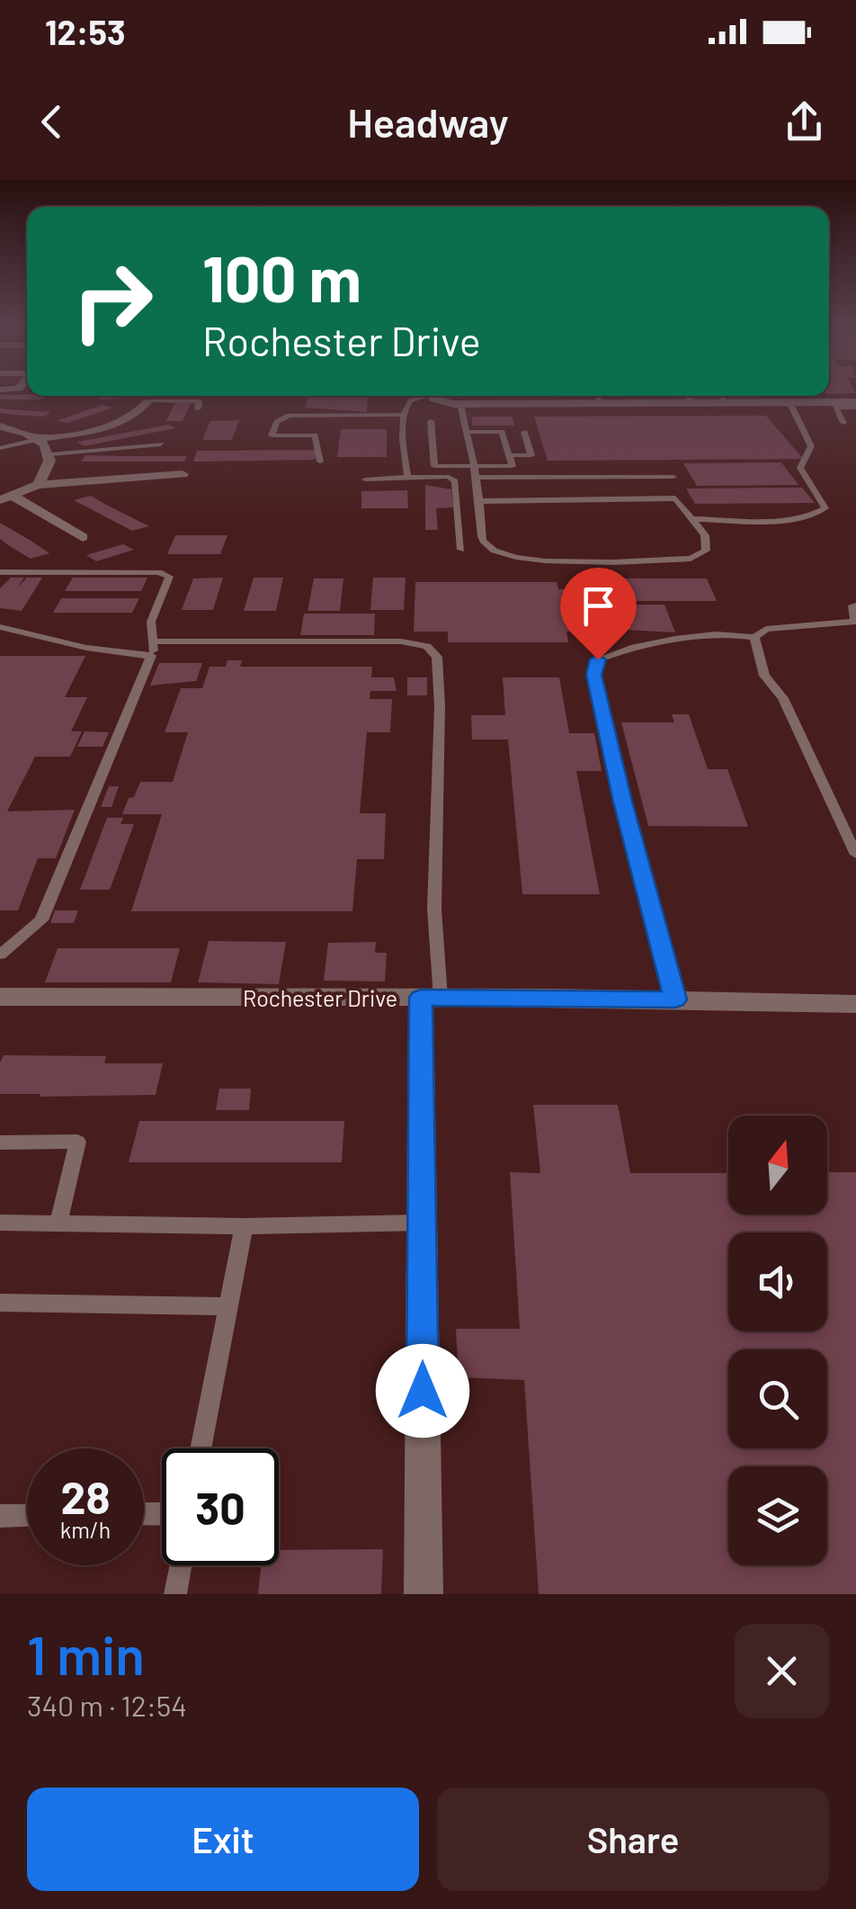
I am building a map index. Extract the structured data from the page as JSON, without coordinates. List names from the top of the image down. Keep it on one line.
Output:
{"streets":{"street":["Rochester Drive"]},"north":"top","page":{"status":"12:53","header":"Headway","turn":["100 m","Rochester Drive"],"speed":"28 km/h","limit":"30","heading":["1 min","340 m · 12:54"],"buttons":["Exit","Share"]}}
